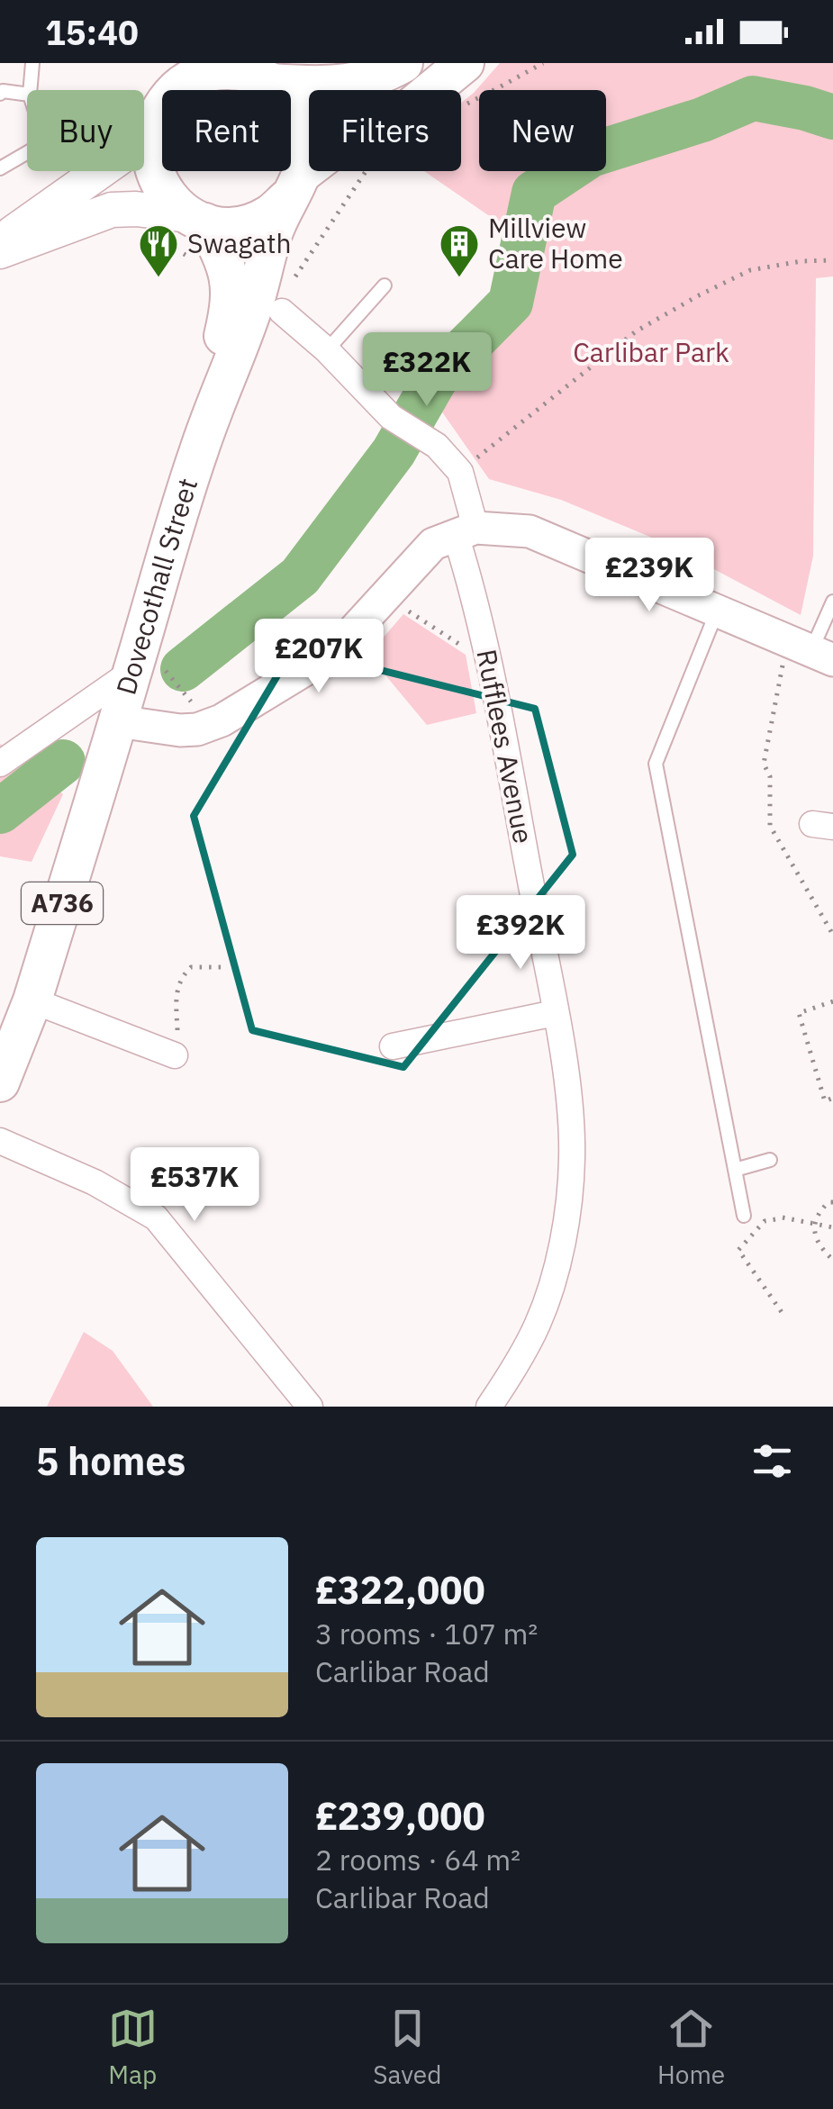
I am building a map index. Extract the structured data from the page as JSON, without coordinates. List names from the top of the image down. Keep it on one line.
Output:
{"streets":{"main road":["Dovecothall Street","A736"],"street":["Rufflees Avenue"]},"crossings":[["Dovecothall Street","A736"]],"parks":["Carlibar Park"],"places":{"restaurant":["Swagath"],"building":["Millview Care Home"]},"page":{"status":"15:40","chip":["Buy","Rent","Filters","New"],"price":["£322K","£239K","£207K","£392K","£537K"],"heading":"5 homes","list":[{"name":"£322,000","note":"3 rooms · 107 m² · Carlibar Road"},{"name":"£239,000","note":"2 rooms · 64 m² · Carlibar Road"}],"tabs":["Map","Saved","Home"]}}
